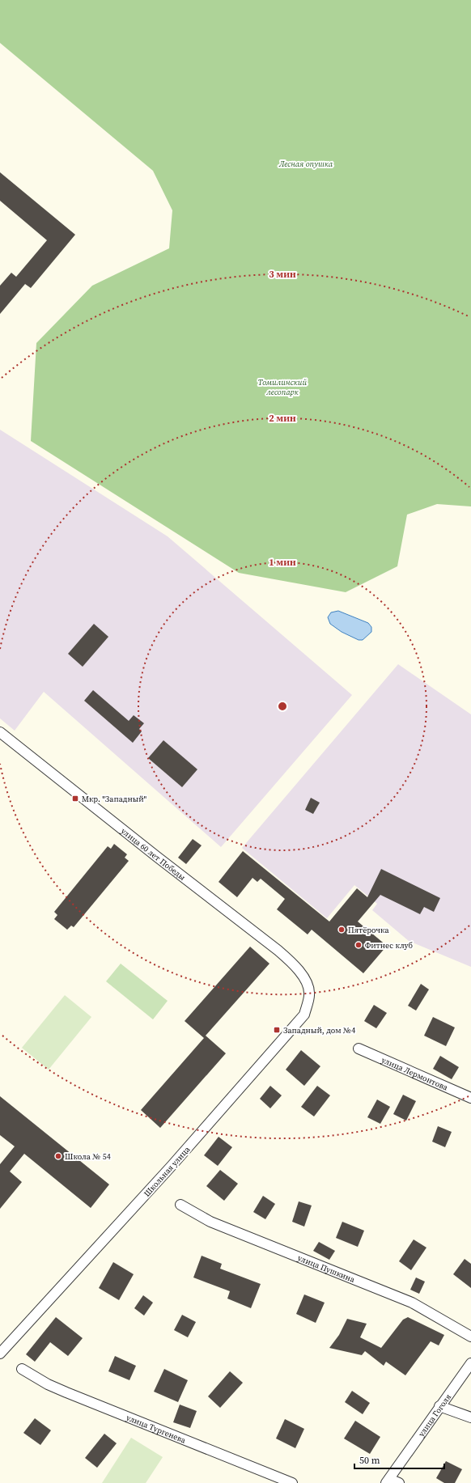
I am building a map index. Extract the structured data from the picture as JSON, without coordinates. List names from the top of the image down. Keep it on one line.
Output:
{"streets":{"street":["улица 60 лет Победы","улица Лермонтова","Школьная улица","улица Пушкина","улица Гоголя","улица Тургенева"]},"crossings":[["улица 60 лет Победы","Школьная улица"]],"parks":["Лесная опушка","Томилинский лесопарк"],"places":{"transit":["Мкр. \"Западный\"","Западный, дом №4"],"other":["Пятёрочка","Фитнес клуб","Школа № 54"]},"scale_bar":"50 m","rings":["3 мин","2 мин","1 мин"]}
